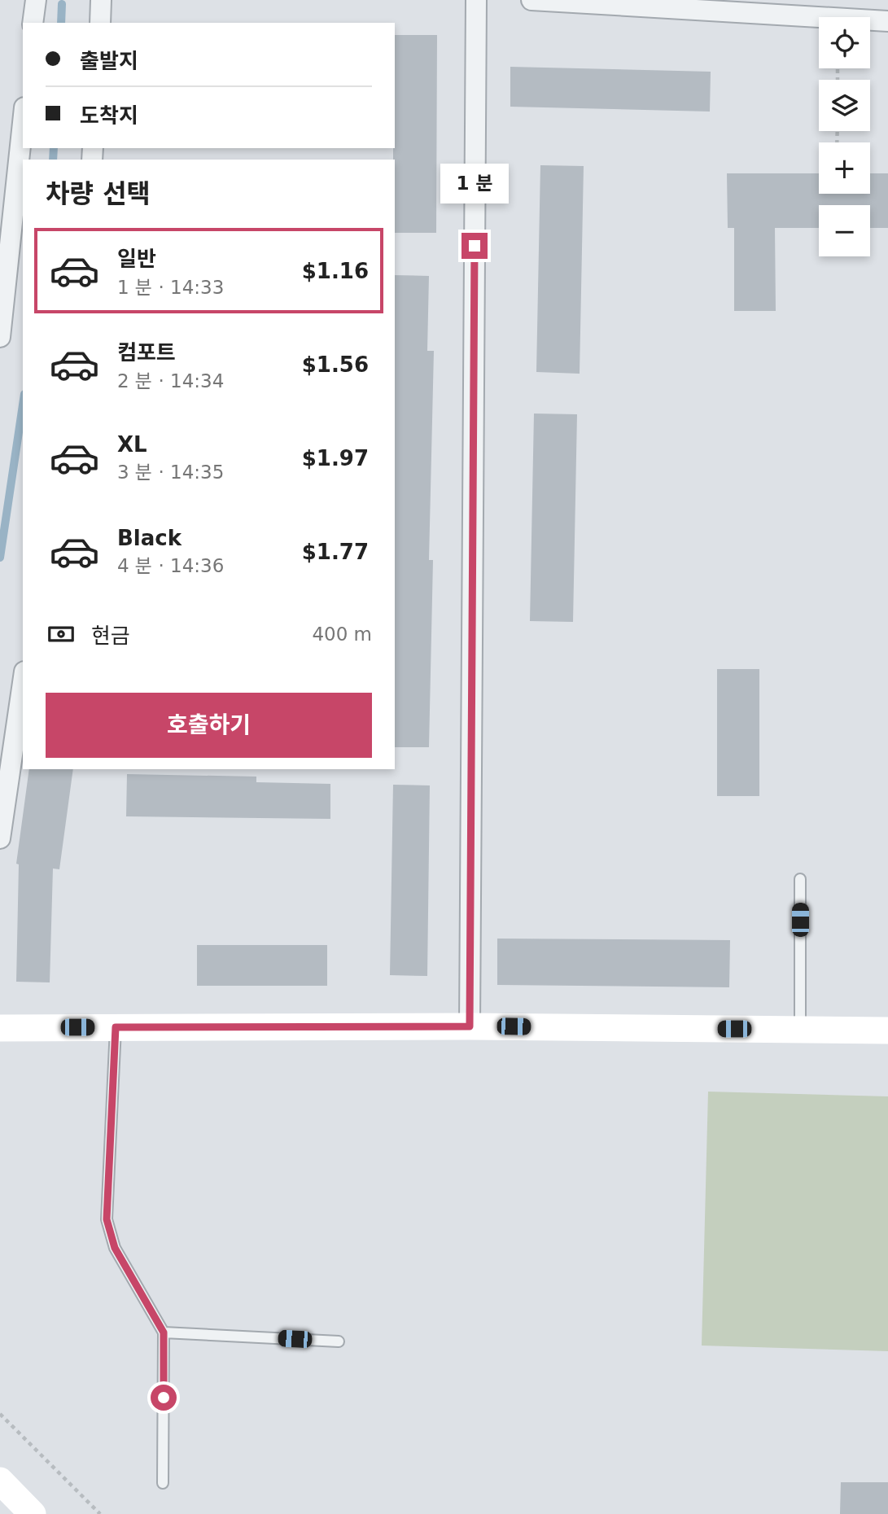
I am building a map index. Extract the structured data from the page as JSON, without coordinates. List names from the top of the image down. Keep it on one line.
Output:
{"page":{"map_buttons":["+","−"],"banner":["출발지","도착지"],"heading":"차량 선택","bubble":"1 분","list":[{"name":"일반","note":"1 분 · 14:33","value":"$1.16"},{"name":"컴포트","note":"2 분 · 14:34","value":"$1.56"},{"name":"XL","note":"3 분 · 14:35","value":"$1.97"},{"name":"Black","note":"4 분 · 14:36","value":"$1.77"}],"pay":["현금","400 m"],"buttons":"호출하기"}}
